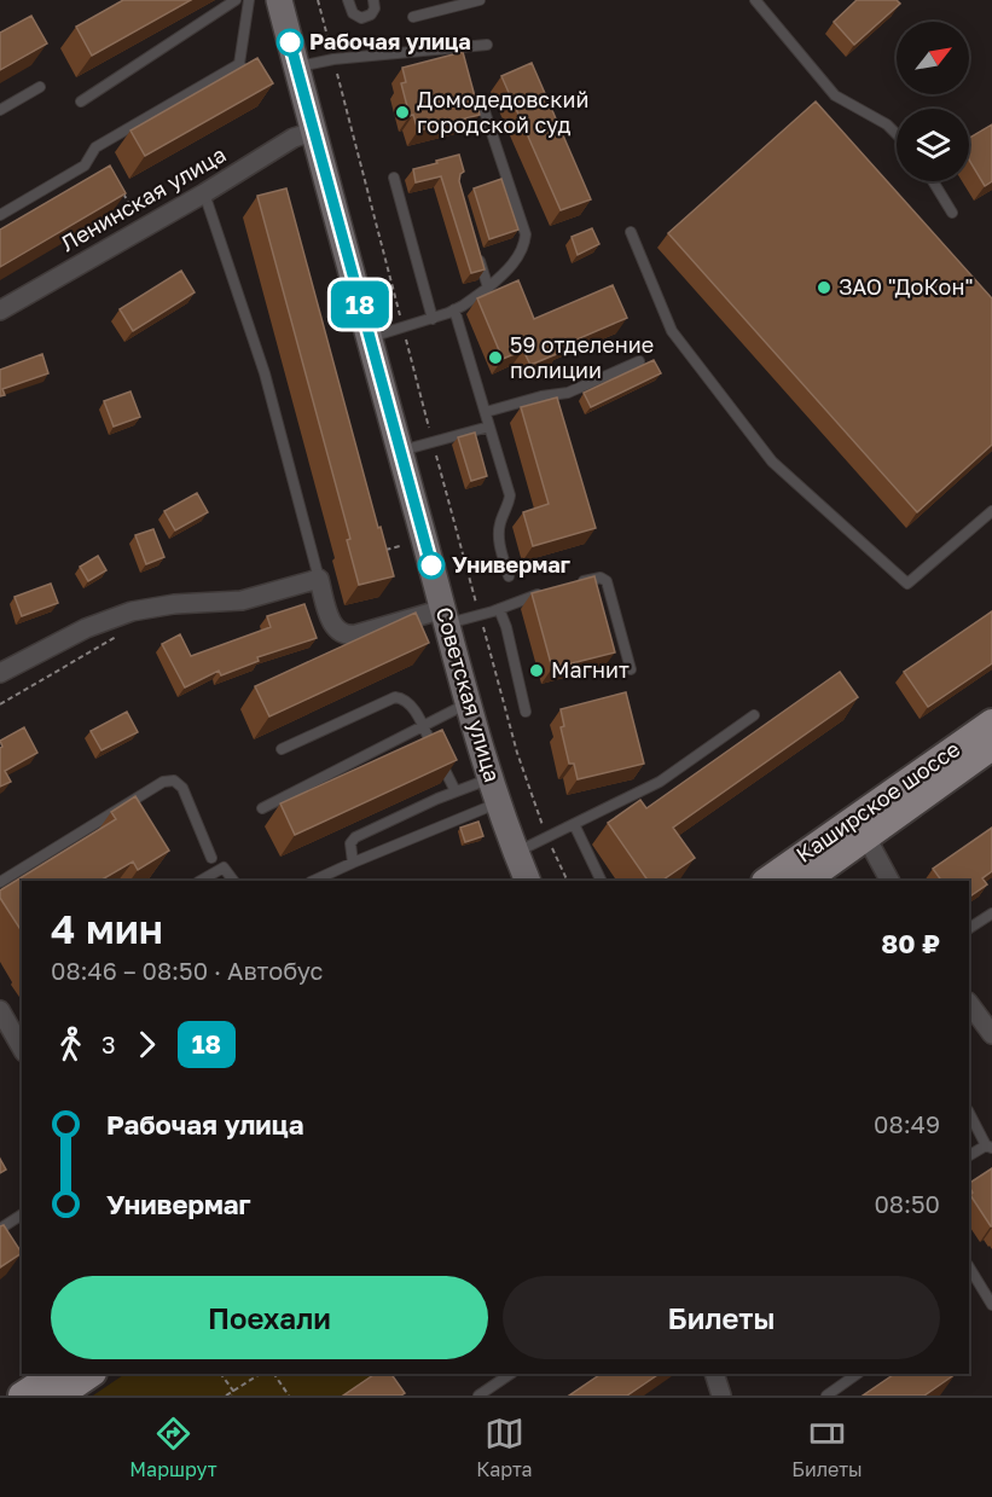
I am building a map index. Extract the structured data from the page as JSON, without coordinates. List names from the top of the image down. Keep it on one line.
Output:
{"streets":{"main road":["Советская улица","Каширское шоссе"],"street":["Ленинская улица"]},"crossings":[["Ленинская улица","Советская улица"]],"places":["Рабочая улица","Домодедовский городской суд","ЗАО \"ДоКон\"","59 отделение полиции","Универмаг","Магнит"],"lines":["bus line 18"],"north":"top right","page":{"on_map":"18","heading":["4 мин","08:46 – 08:50 · Автобус","80 ₽"],"legs":["3","18"],"list":[{"name":"Рабочая улица","value":"08:49"},{"name":"Универмаг","value":"08:50"}],"buttons":["Поехали","Билеты"],"tabs":["Маршрут","Карта","Билеты"]}}
